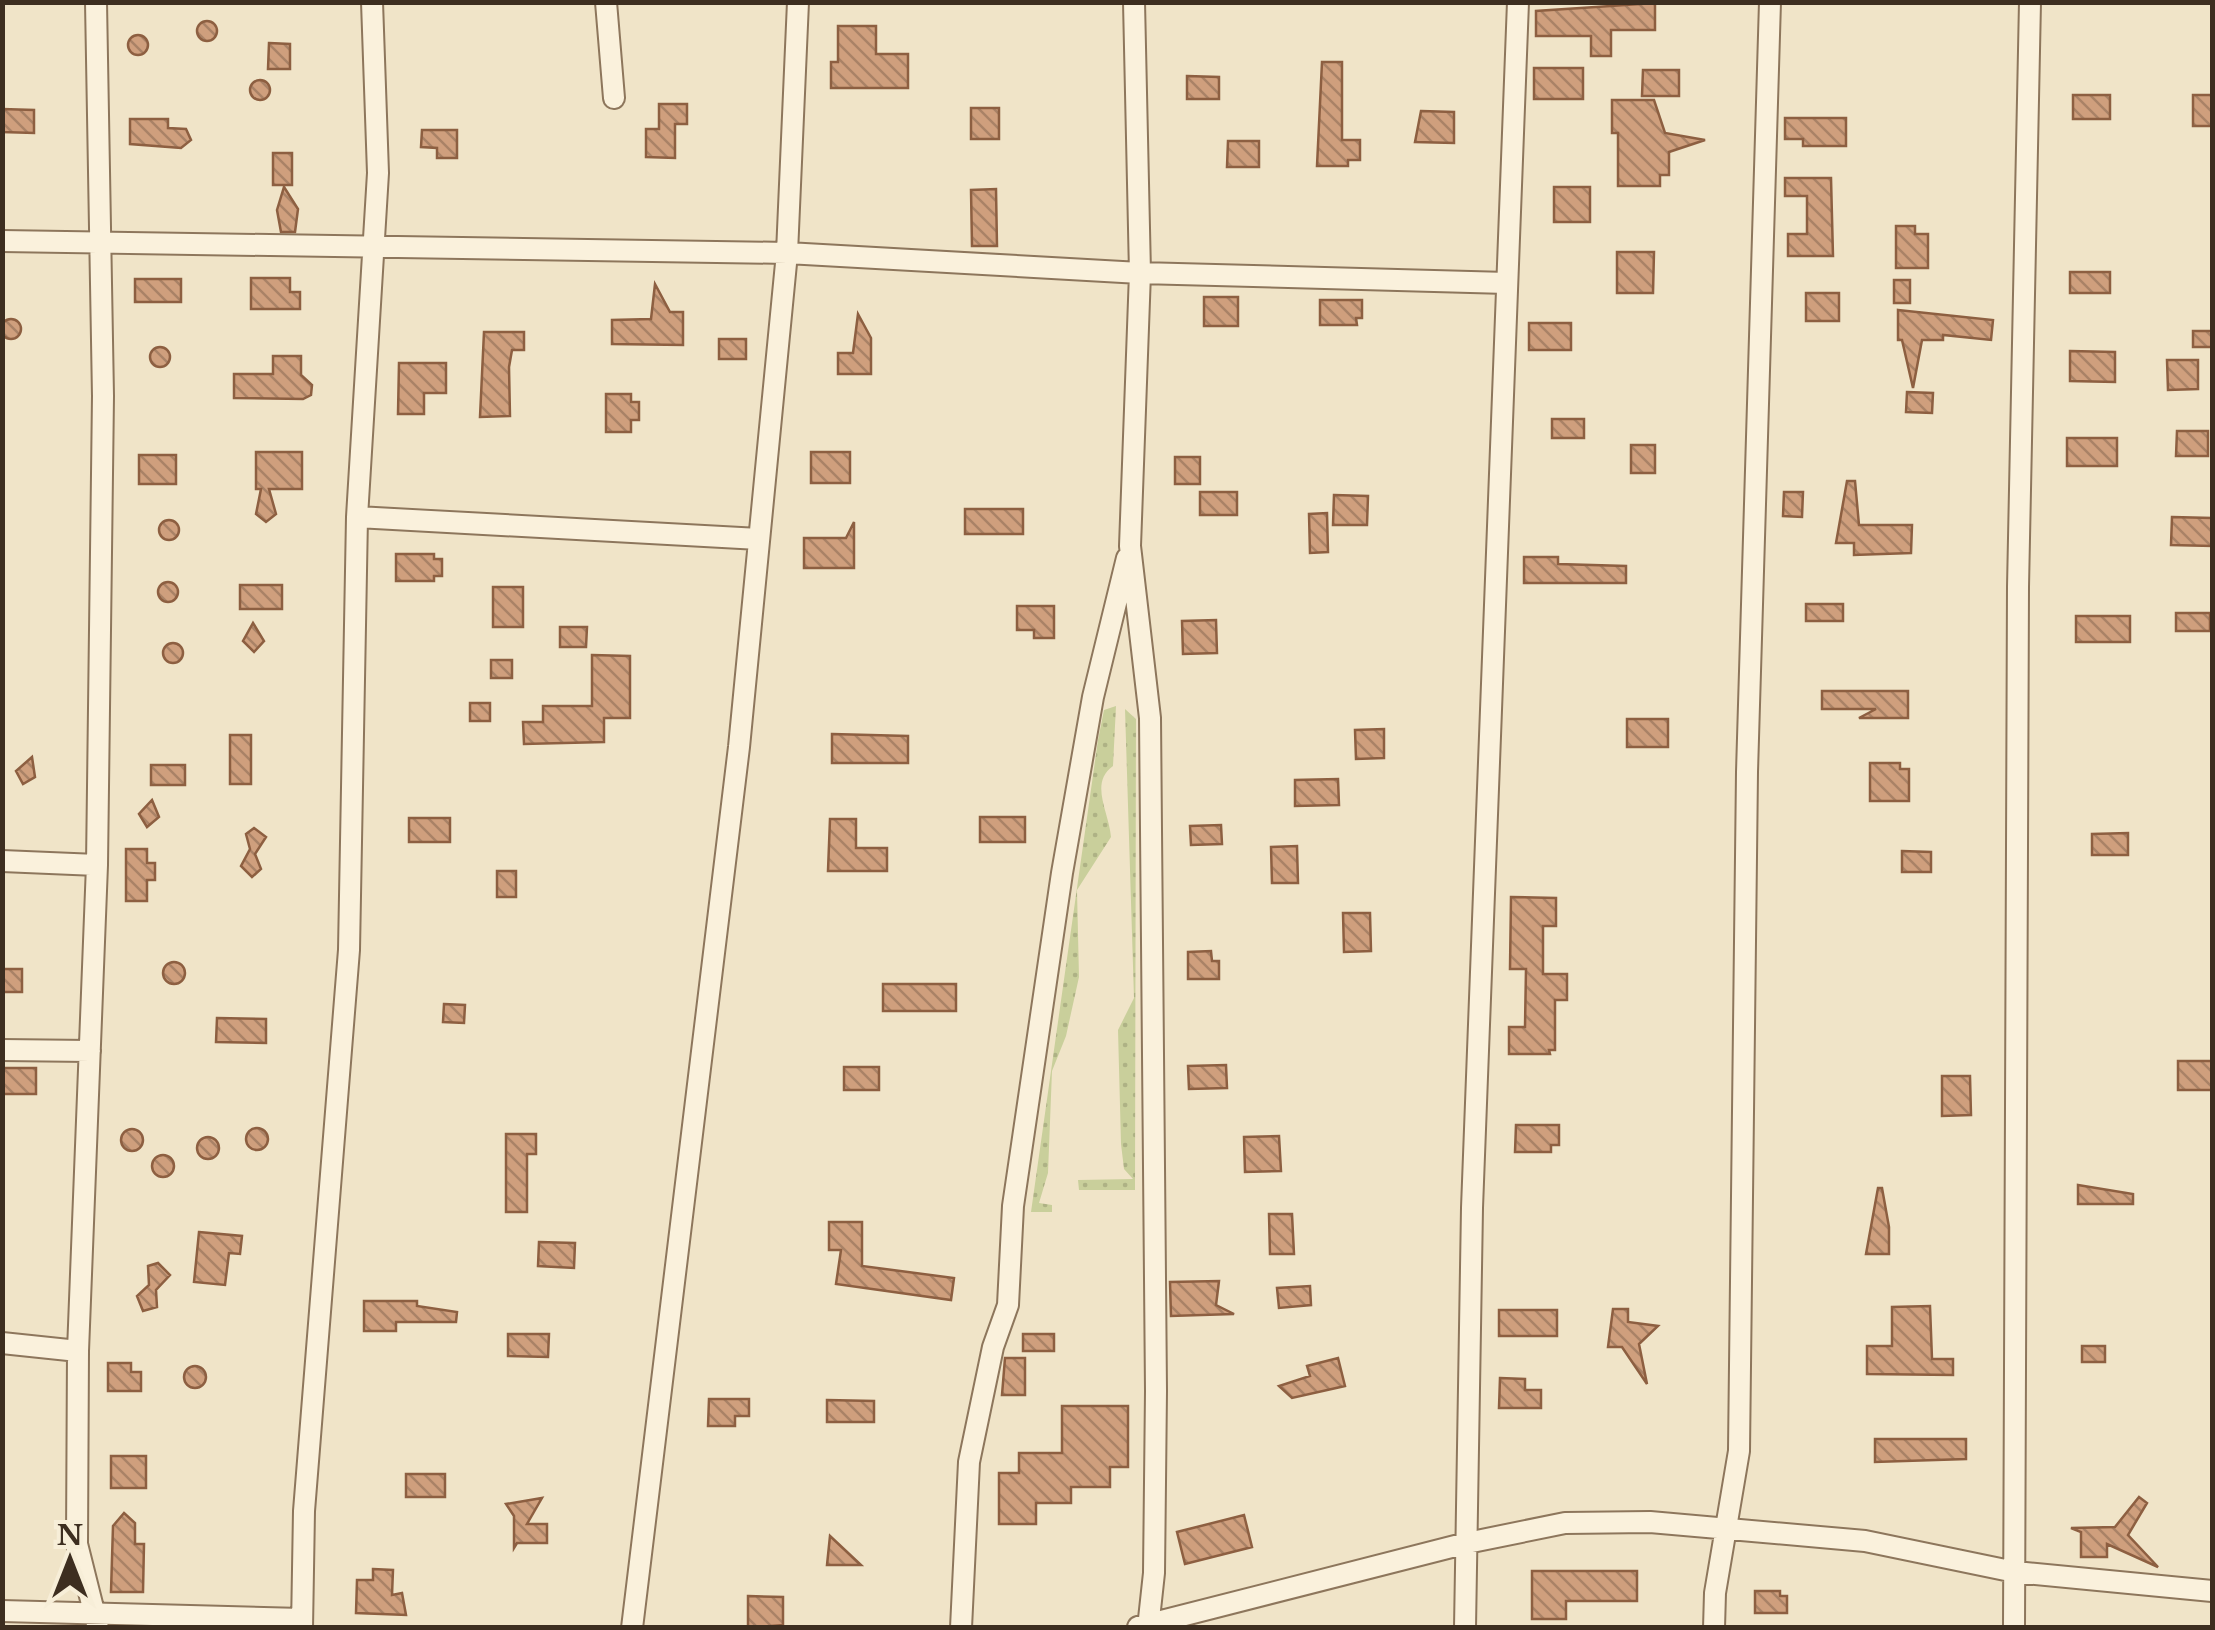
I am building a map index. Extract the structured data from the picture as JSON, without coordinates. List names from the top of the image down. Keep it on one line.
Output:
{"north":"top"}
